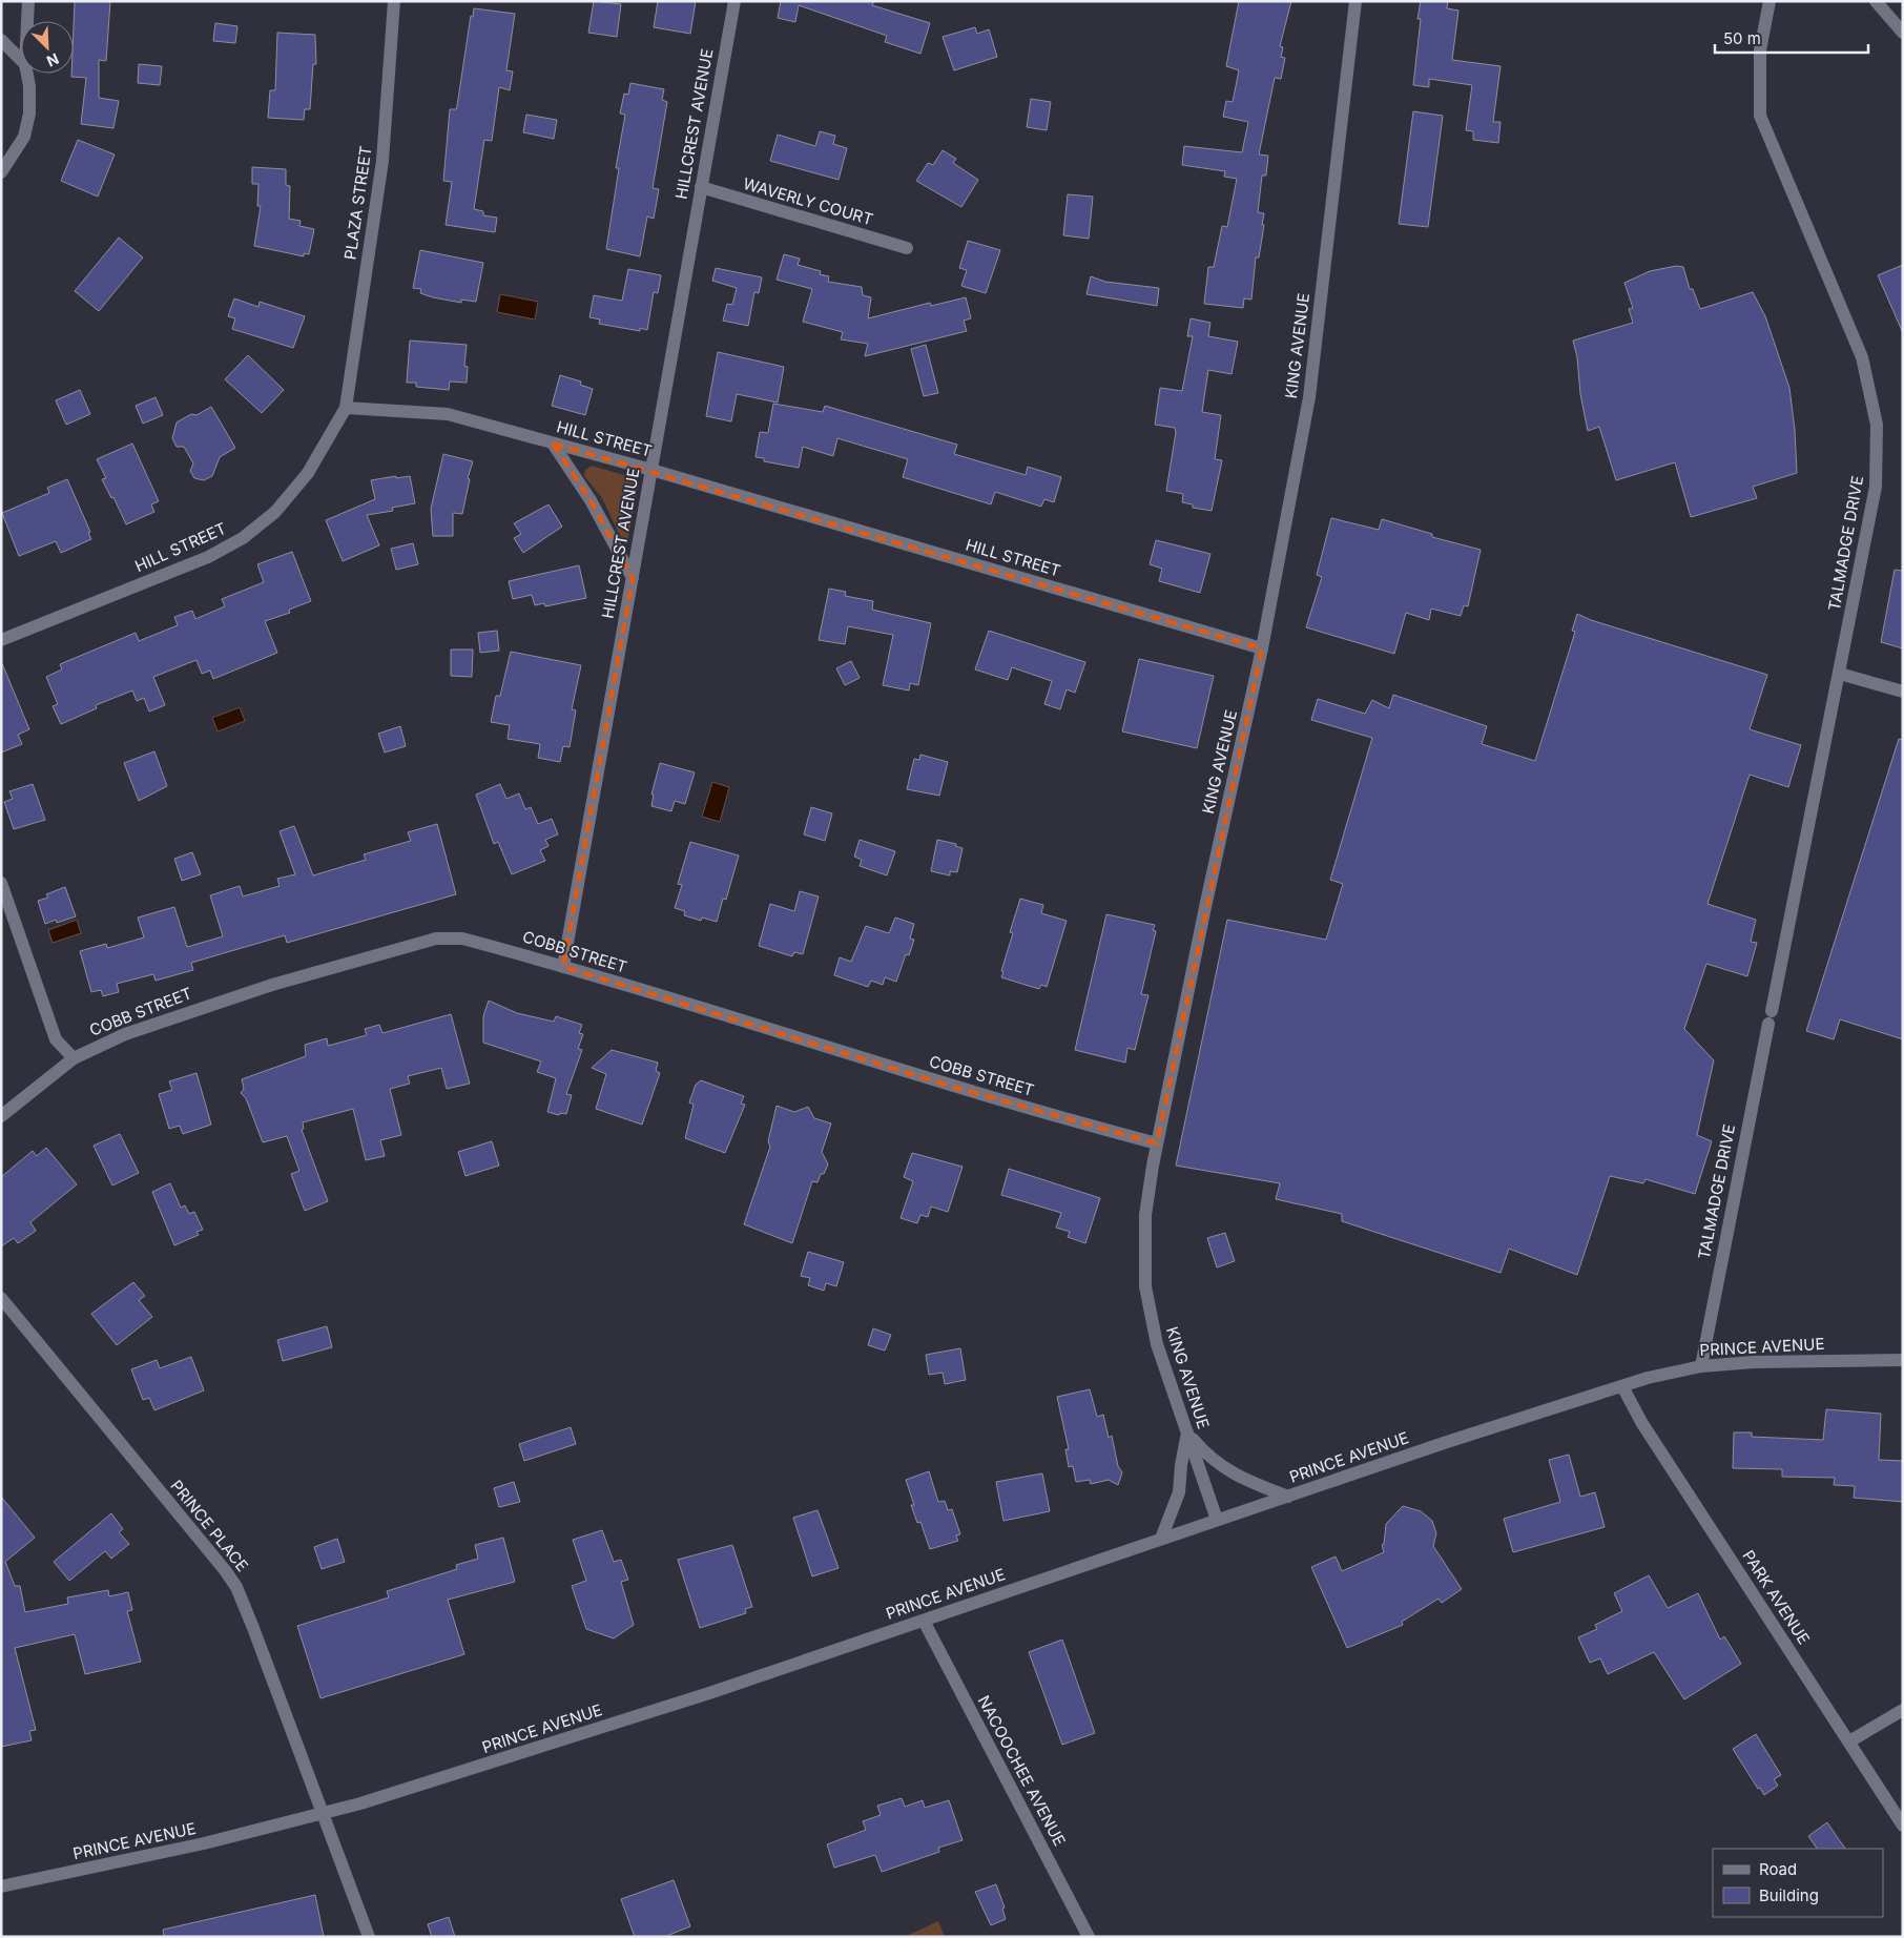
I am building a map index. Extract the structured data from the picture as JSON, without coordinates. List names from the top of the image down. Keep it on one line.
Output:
{"streets":{"street":["HILLCREST AVENUE","WAVERLY COURT","PLAZA STREET","KING AVENUE","HILL STREET","TALMADGE DRIVE","COBB STREET","PRINCE AVENUE","PRINCE PLACE","PARK AVENUE","NACOOCHEE AVENUE"]},"crossings":[["HILLCREST AVENUE","WAVERLY COURT"],["HILLCREST AVENUE","HILL STREET"],["HILLCREST AVENUE","COBB STREET"],["PLAZA STREET","HILL STREET"],["KING AVENUE","HILL STREET"],["KING AVENUE","COBB STREET"],["KING AVENUE","PRINCE AVENUE"],["TALMADGE DRIVE","PRINCE AVENUE"],["PRINCE AVENUE","PRINCE PLACE"],["PRINCE AVENUE","PARK AVENUE"],["PRINCE AVENUE","NACOOCHEE AVENUE"]],"legend":["Road","Building"],"scale_bar":"50 m","north":"bottom right"}
